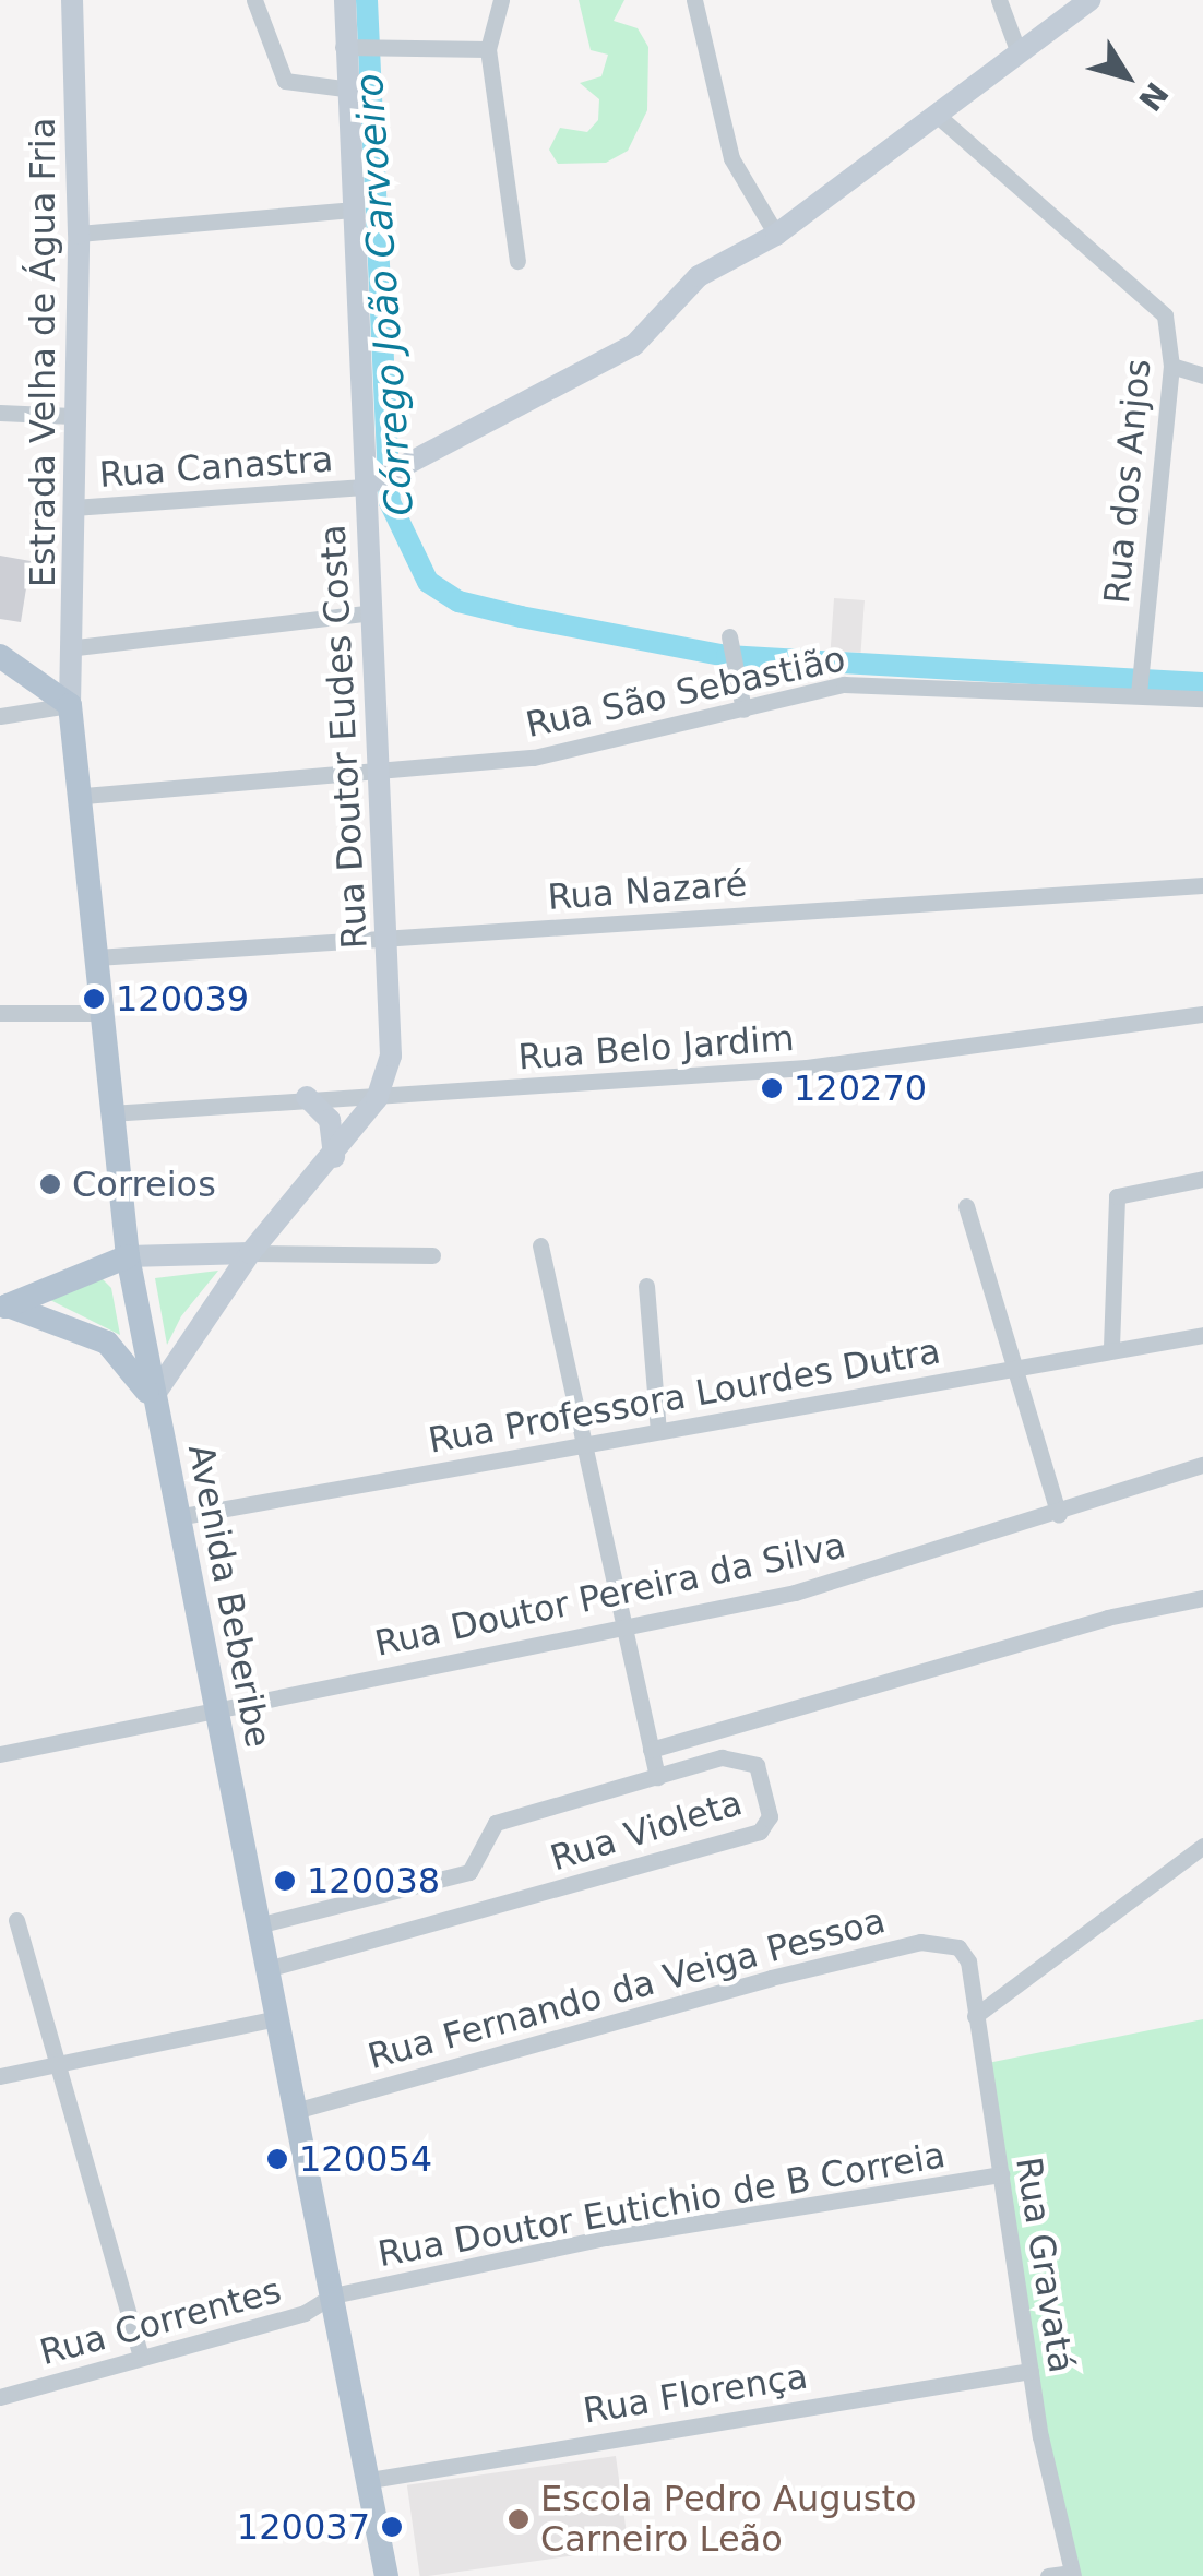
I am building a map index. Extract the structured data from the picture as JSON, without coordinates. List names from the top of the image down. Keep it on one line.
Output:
{"streets":{"main road":["Avenida Beberibe"],"street":["Estrada Velha de Água Fria","Rua Canastra","Rua dos Anjos","Rua São Sebastião","Rua Doutor Eudes Costa","Rua Nazaré","Rua Belo Jardim","Rua Professora Lourdes Dutra","Rua Doutor Pereira da Silva","Rua Violeta","Rua Fernando da Veiga Pessoa","Rua Doutor Eutichio de B Correia","Rua Gravatá","Rua Correntes","Rua Florença"]},"crossings":[["Estrada Velha de Água Fria","Rua Canastra"],["Estrada Velha de Água Fria","Avenida Beberibe"],["Rua Canastra","Rua Doutor Eudes Costa"],["Rua dos Anjos","Rua São Sebastião"],["Rua São Sebastião","Rua Doutor Eudes Costa"],["Rua São Sebastião","Avenida Beberibe"],["Rua Doutor Eudes Costa","Rua Nazaré"],["Rua Doutor Eudes Costa","Rua Belo Jardim"],["Rua Doutor Eudes Costa","Avenida Beberibe"],["Rua Nazaré","Avenida Beberibe"],["Rua Belo Jardim","Avenida Beberibe"],["Rua Professora Lourdes Dutra","Avenida Beberibe"],["Rua Doutor Pereira da Silva","Avenida Beberibe"],["Avenida Beberibe","Rua Violeta"],["Avenida Beberibe","Rua Fernando da Veiga Pessoa"],["Avenida Beberibe","Rua Doutor Eutichio de B Correia"],["Avenida Beberibe","Rua Correntes"],["Avenida Beberibe","Rua Florença"],["Rua Fernando da Veiga Pessoa","Rua Gravatá"],["Rua Doutor Eutichio de B Correia","Rua Gravatá"],["Rua Doutor Eutichio de B Correia","Rua Correntes"],["Rua Gravatá","Rua Florença"]],"water":["Córrego João Carvoeiro"],"places":["120039","120270","Correios","120038","120054","Escola Pedro Augusto Carneiro Leão","120037"],"north":"bottom right"}
